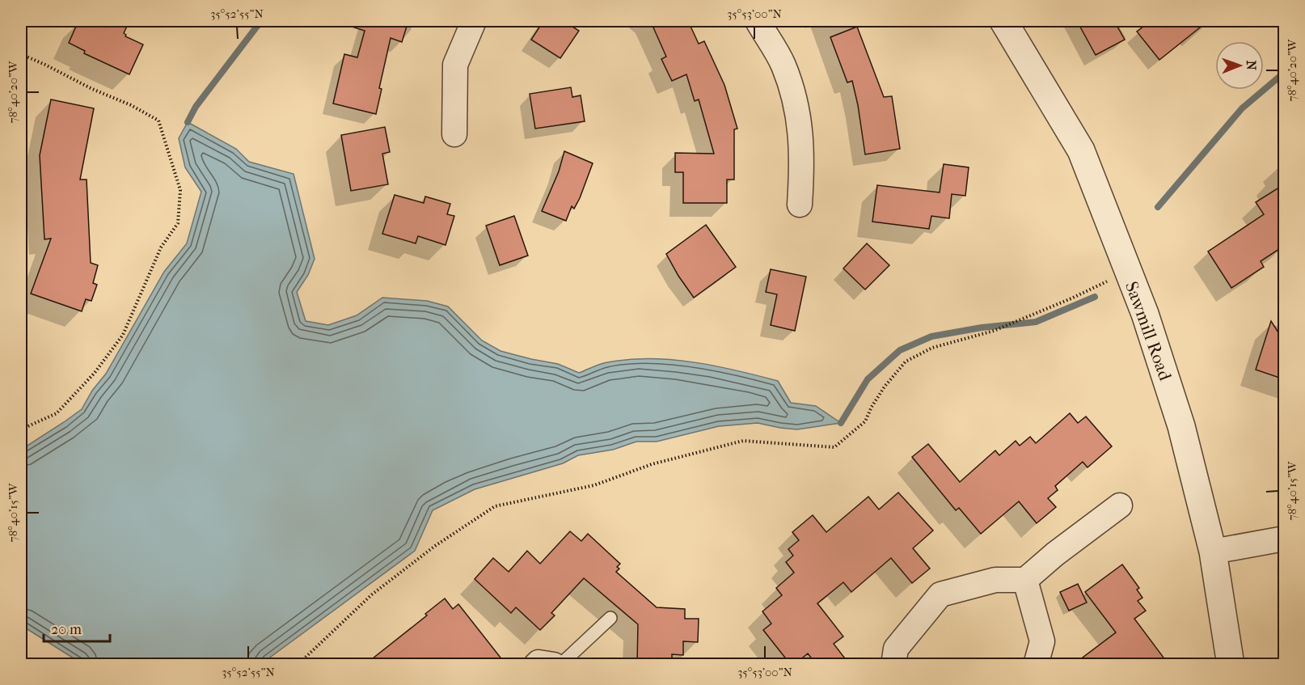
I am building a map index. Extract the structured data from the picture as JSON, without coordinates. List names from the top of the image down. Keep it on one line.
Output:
{"streets":{"street":["Sawmill Road"]},"scale_bar":"20 m","north":"right","coordinates":["35°52'55\"N","35°53'00\"N","78°40'20\"W","78°40'15\"W"]}
